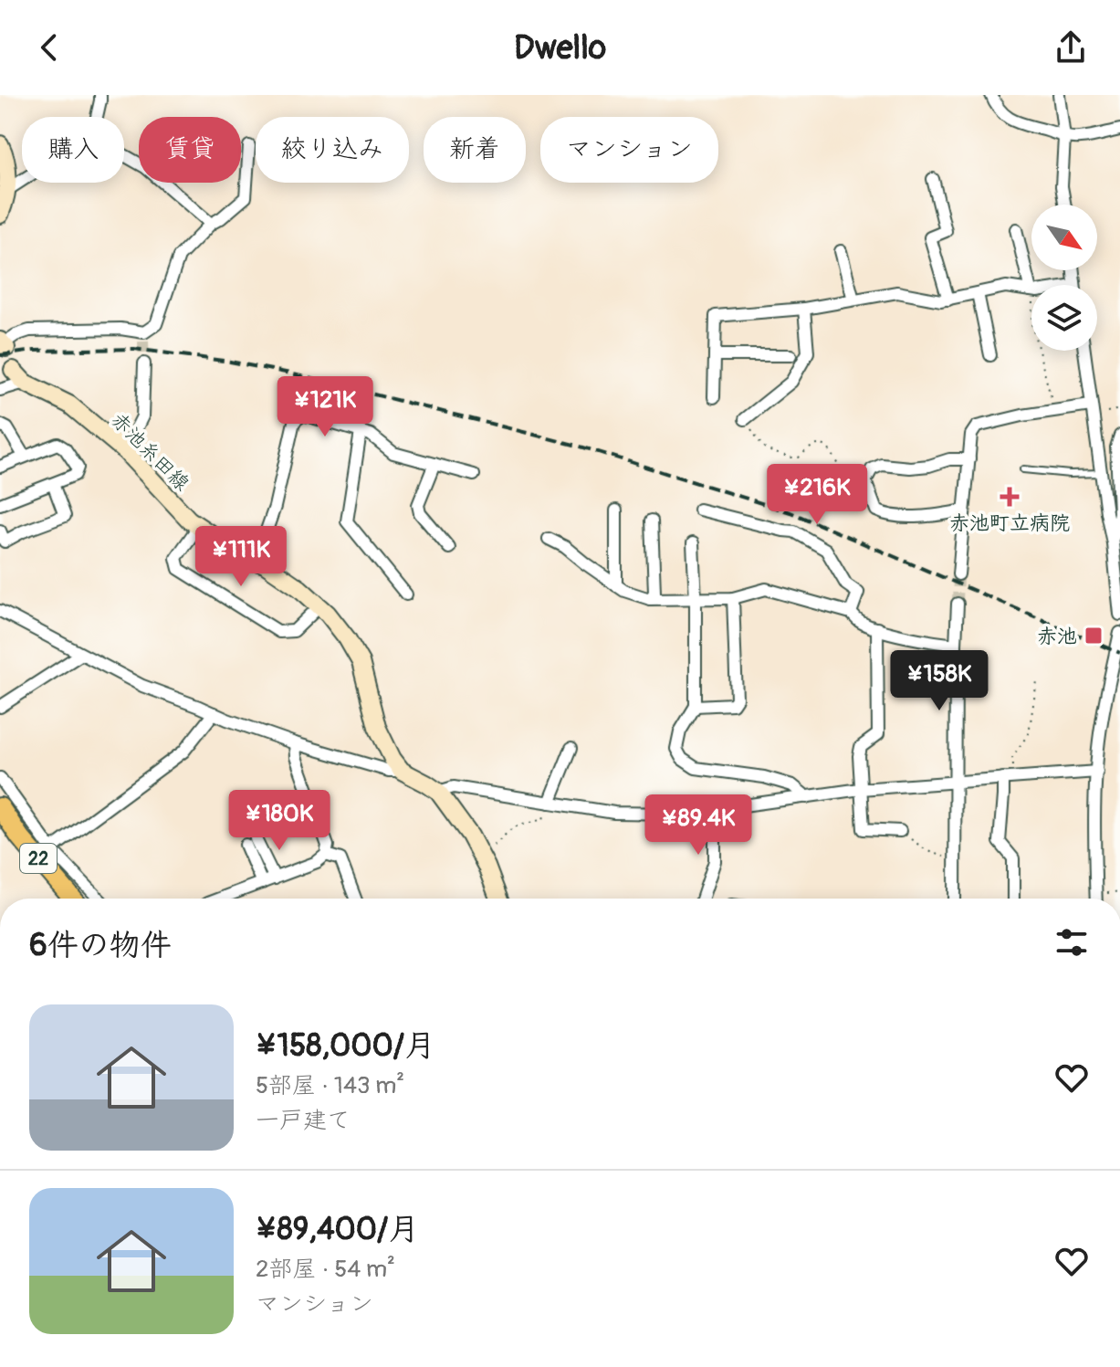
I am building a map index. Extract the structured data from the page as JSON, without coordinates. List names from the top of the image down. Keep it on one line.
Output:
{"streets":{"main road":["赤池糸田線","22"]},"places":{"health":["赤池町立病院"],"transit":["赤池"]},"north":"bottom right","page":{"header":"Dwello","chip":["購入","賃貸","絞り込み","新着","マンション"],"price":["¥121K","¥216K","¥111K","¥158K","¥180K","¥89.4K"],"heading":"6件の物件","list":[{"name":"¥158,000/月","note":"5部屋 · 143 m² · 一戸建て"},{"name":"¥89,400/月","note":"2部屋 · 54 m² · マンション"}]}}
